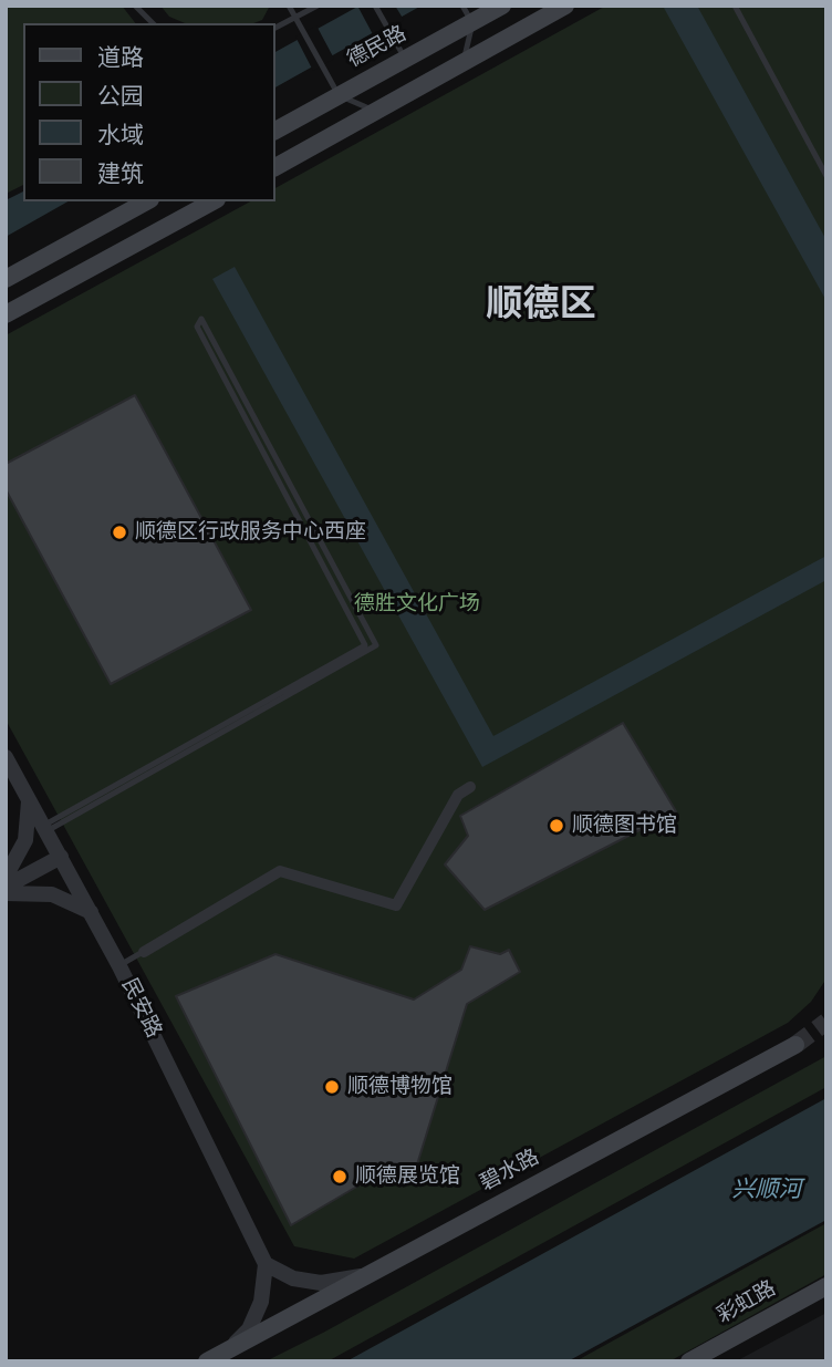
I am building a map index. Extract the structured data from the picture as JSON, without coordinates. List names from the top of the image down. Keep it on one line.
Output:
{"streets":{"main road":["德民路","碧水路","彩虹路"],"street":["民安路"]},"districts":["顺德区"],"water":["兴顺河"],"parks":["德胜文化广场"],"places":["顺德区行政服务中心西座","顺德图书馆","顺德博物馆","顺德展览馆"],"legend":["道路","公园","水域","建筑"]}
